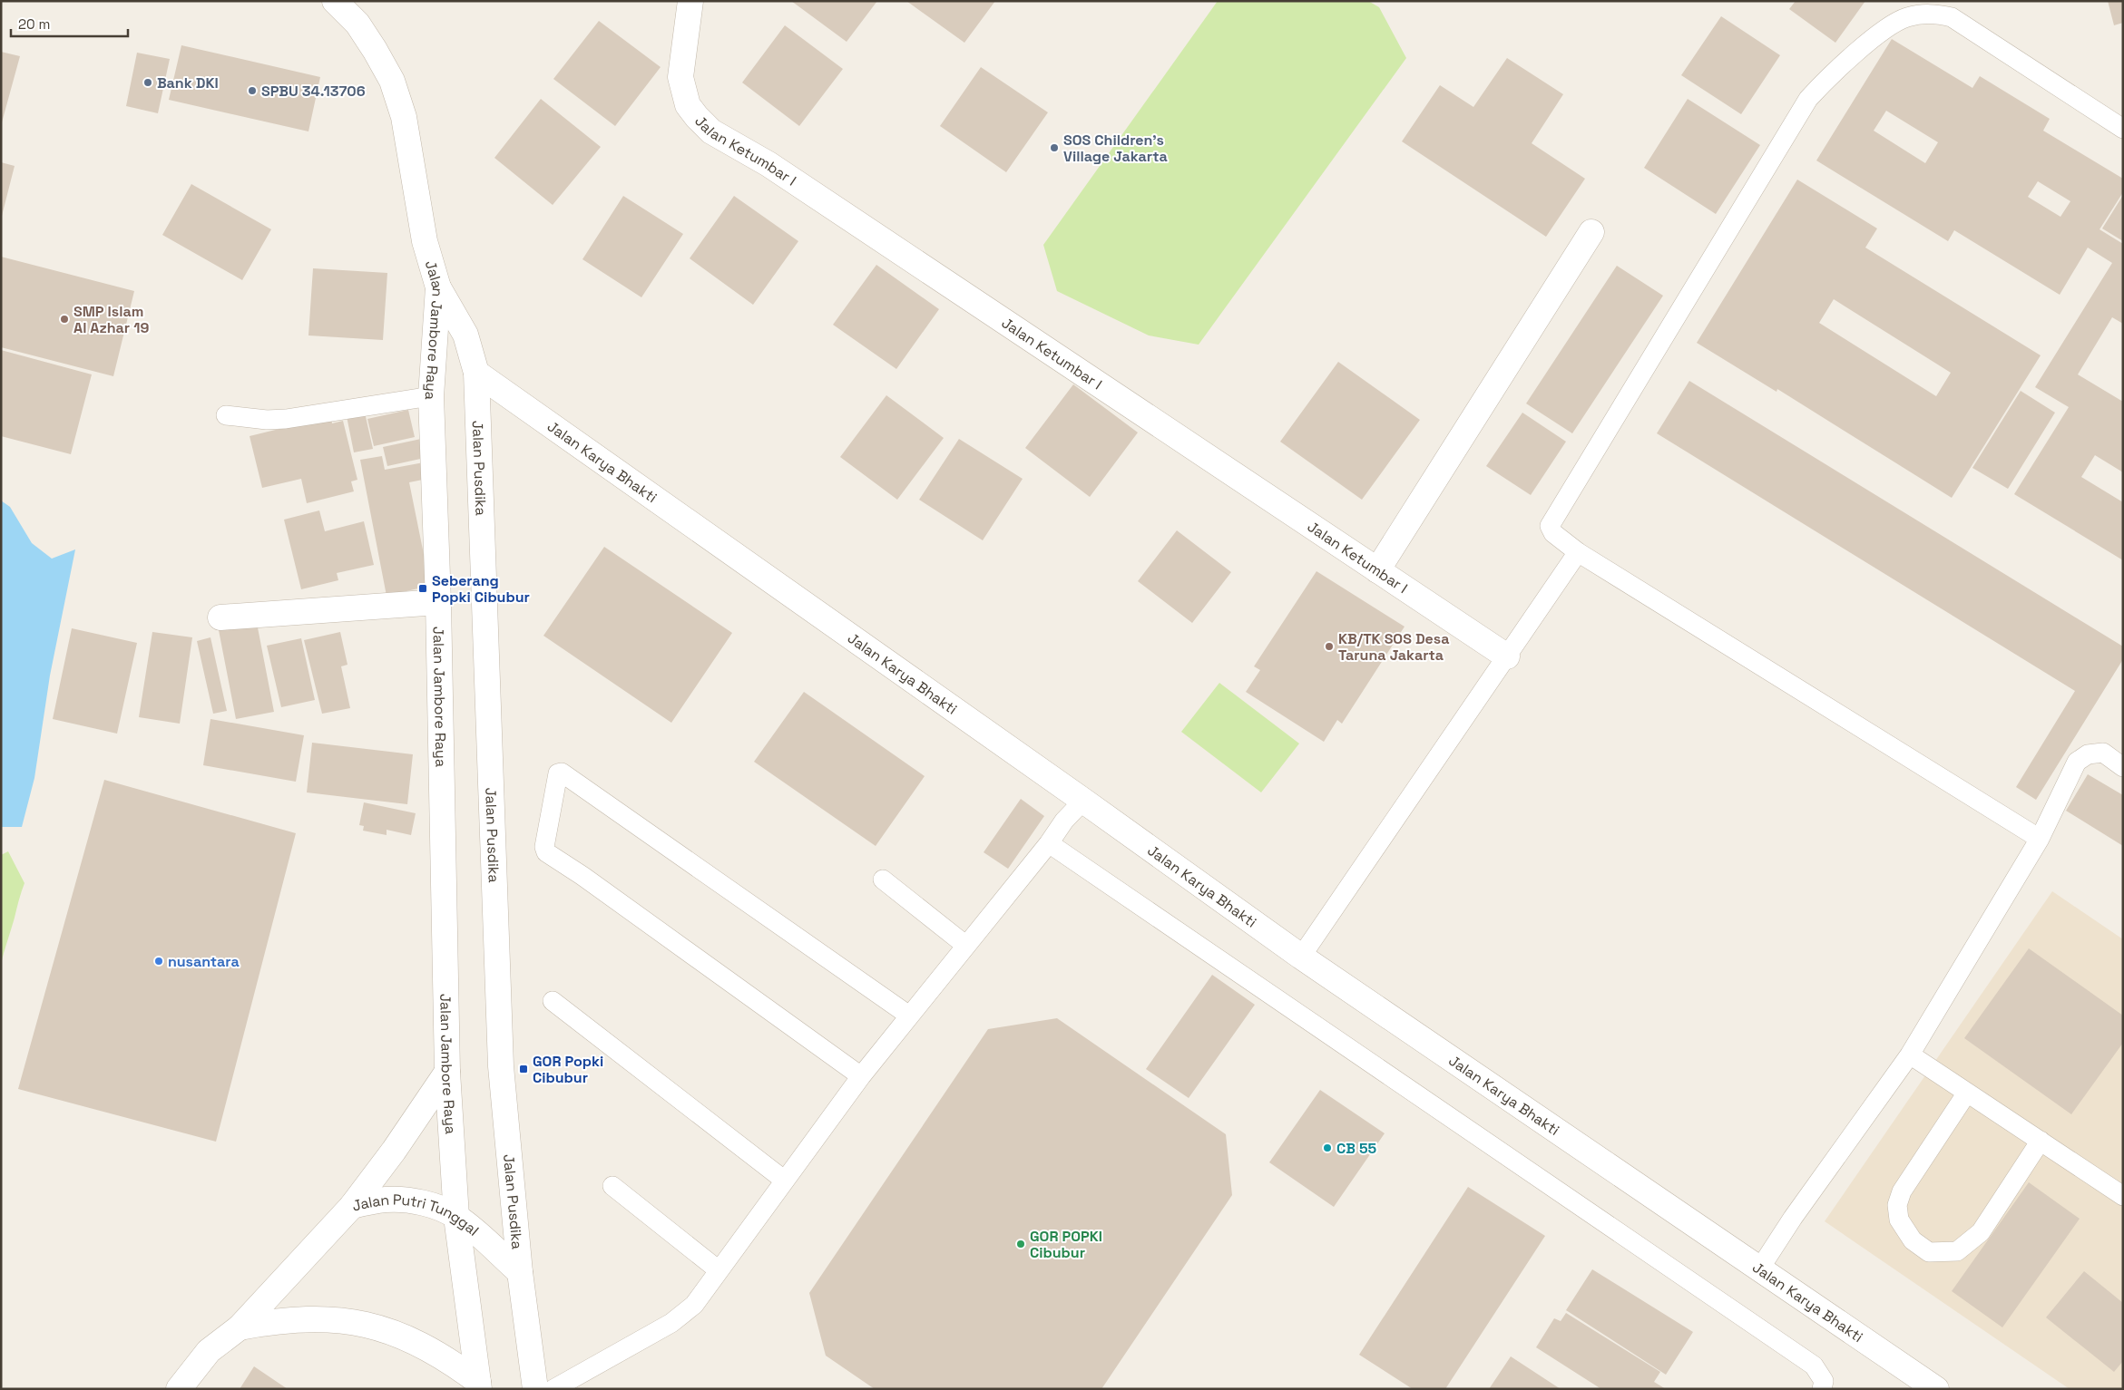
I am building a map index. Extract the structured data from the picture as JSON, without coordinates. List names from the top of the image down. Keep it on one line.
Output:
{"streets":{"street":["Jalan Ketumbar I","Jalan Jambore Raya","Jalan Karya Bhakti","Jalan Pusdika","Jalan Putri Tunggal"]},"crossings":[["Jalan Jambore Raya","Jalan Pusdika"],["Jalan Jambore Raya","Jalan Putri Tunggal"],["Jalan Karya Bhakti","Jalan Pusdika"],["Jalan Pusdika","Jalan Putri Tunggal"]],"places":{"other":["Bank DKI","SPBU 34.13706","SOS Children's Village Jakarta","SMP Islam Al Azhar 19","KB/TK SOS Desa Taruna Jakarta","nusantara","CB 55","GOR POPKI Cibubur"],"transit":["Seberang Popki Cibubur","GOR Popki Cibubur"]},"scale_bar":"20 m"}
